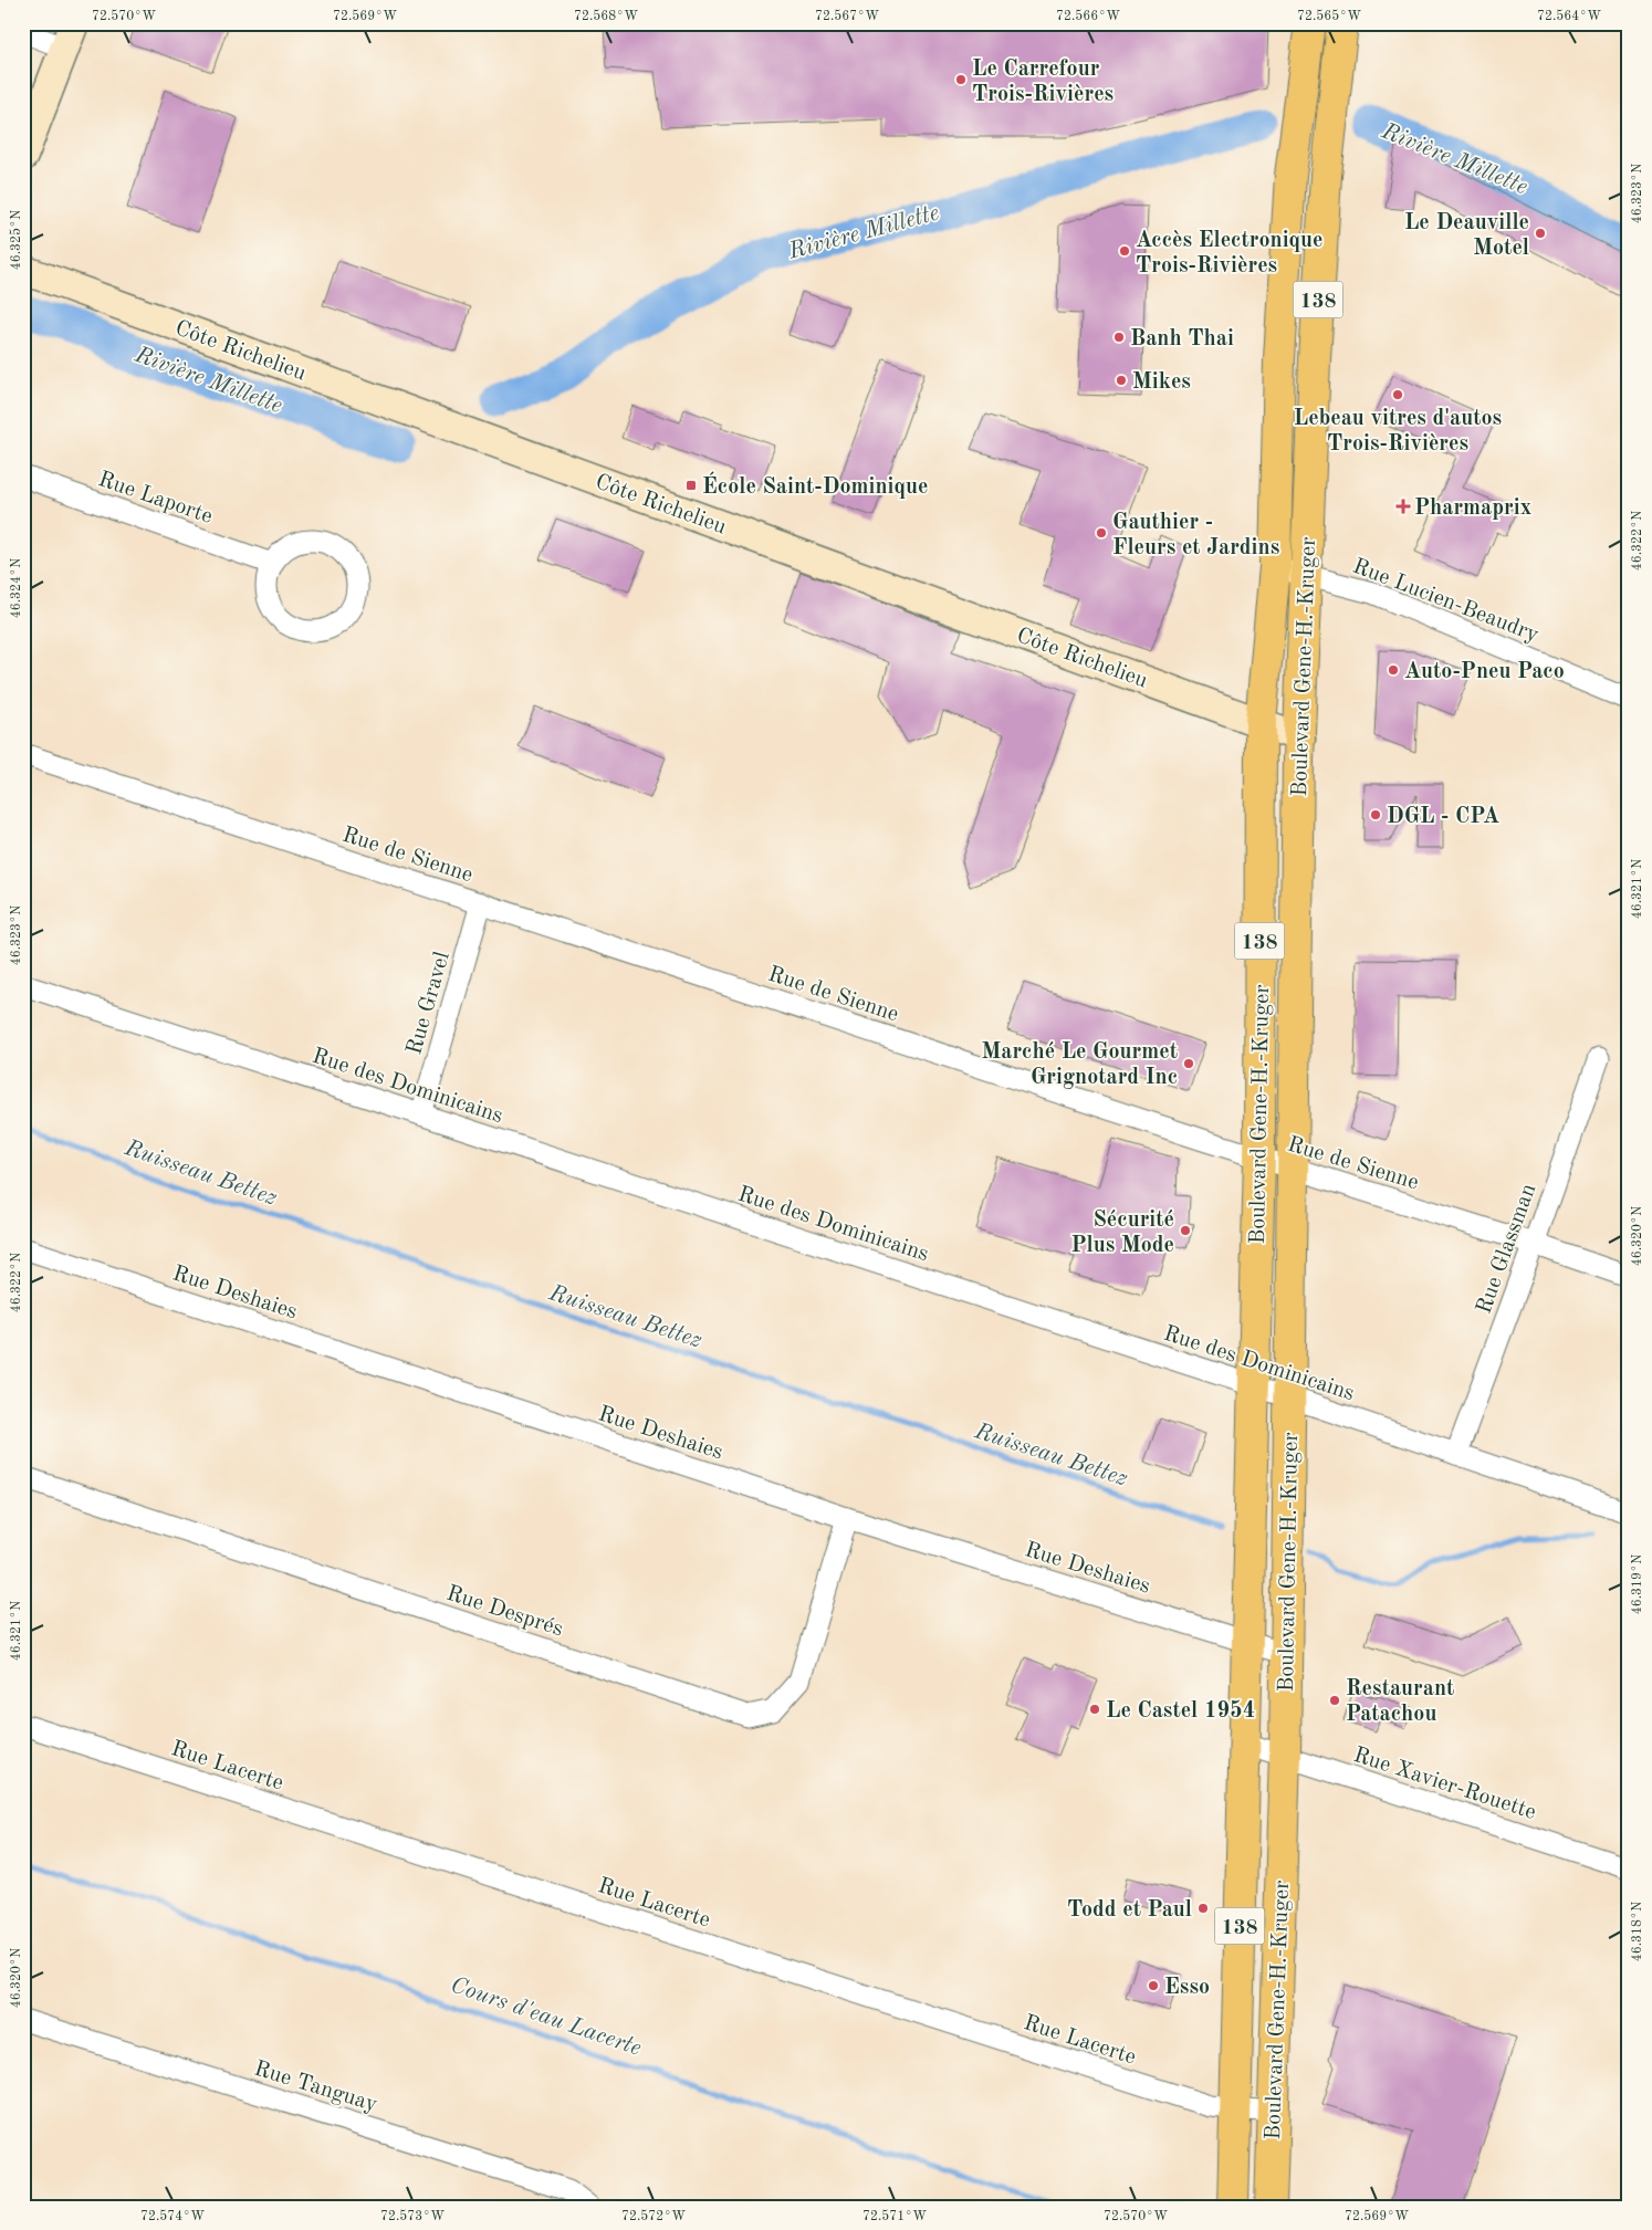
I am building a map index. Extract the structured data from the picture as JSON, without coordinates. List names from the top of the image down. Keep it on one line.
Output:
{"streets":{"main road":["138","Boulevard Gene-H.-Kruger"],"street":["Côte Richelieu","Rue Laporte","Rue Lucien-Beaudry","Rue de Sienne","Rue Gravel","Rue des Dominicains","Rue Glassman","Rue Deshaies","Rue Després","Rue Lacerte","Rue Xavier-Rouette","Rue Tanguay"]},"crossings":[["Côte Richelieu","Boulevard Gene-H.-Kruger"],["Rue Lucien-Beaudry","Boulevard Gene-H.-Kruger"],["Boulevard Gene-H.-Kruger","Rue de Sienne"],["Boulevard Gene-H.-Kruger","Rue des Dominicains"],["Boulevard Gene-H.-Kruger","Rue Deshaies"],["Boulevard Gene-H.-Kruger","Rue Lacerte"],["Boulevard Gene-H.-Kruger","Rue Xavier-Rouette"],["Rue de Sienne","Rue Gravel"],["Rue de Sienne","Rue Glassman"],["Rue Gravel","Rue des Dominicains"],["Rue des Dominicains","Rue Glassman"],["Rue Deshaies","Rue Després"]],"water":["Rivière Millette","Ruisseau Bettez","Cours d'eau Lacerte"],"places":{"other":["Le Carrefour Trois-Rivières","Le Deauville Motel","Accès Electronique Trois-Rivières","Banh Thai","Mikes","Lebeau vitres d'autos Trois-Rivières","Gauthier - Fleurs et Jardins","Auto-Pneu Paco","DGL - CPA","Marché Le Gourmet Grignotard Inc","Sécurité Plus Mode","Restaurant Patachou","Le Castel 1954","Todd et Paul","Esso"],"transit":["École Saint-Dominique"],"health":["Pharmaprix"]},"coordinates":["72.570°W","72.569°W","72.568°W","72.567°W","72.566°W","72.565°W","72.564°W","46.323°N","46.325°N","46.322°N","46.324°N","46.321°N","46.320°N","46.319°N","46.318°N","72.574°W","72.573°W","72.572°W","72.571°W"]}
